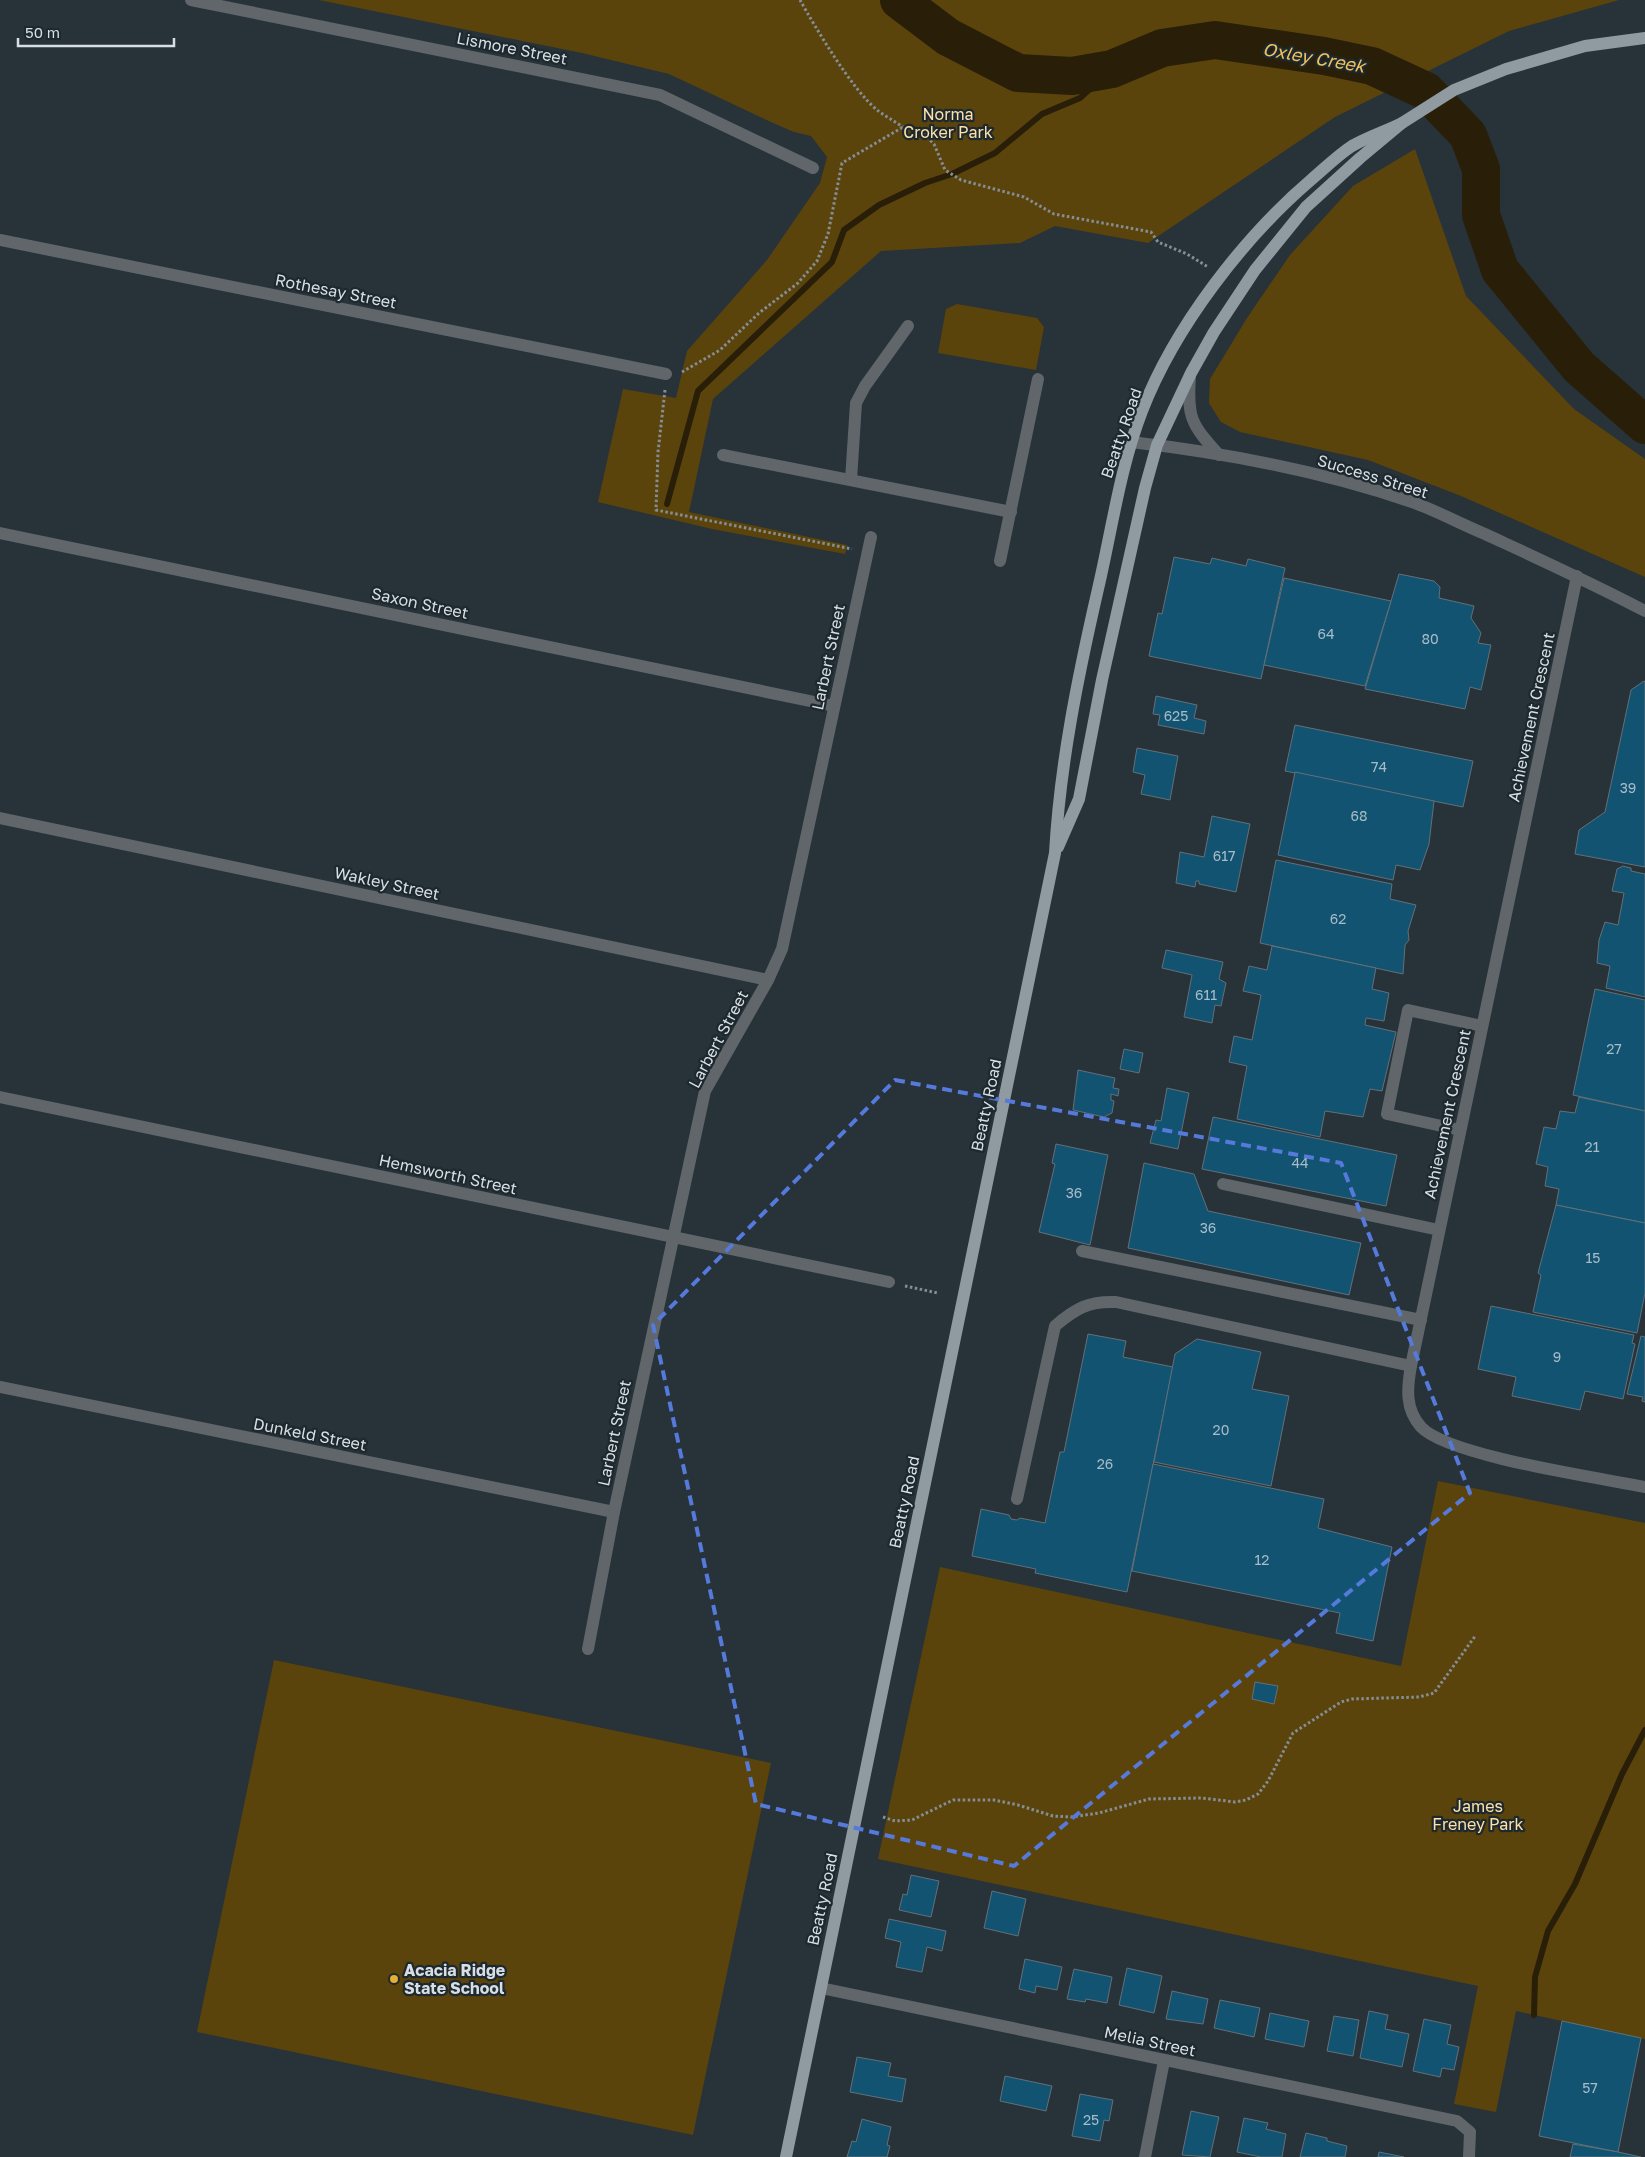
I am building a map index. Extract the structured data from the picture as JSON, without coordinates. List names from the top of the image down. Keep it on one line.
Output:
{"streets":{"main road":["Beatty Road"],"street":["Lismore Street","Rothesay Street","Success Street","Saxon Street","Larbert Street","Achievement Crescent","Wakley Street","Hemsworth Street","Dunkeld Street","Melia Street"]},"crossings":[["Beatty Road","Success Street"],["Beatty Road","Melia Street"],["Success Street","Achievement Crescent"],["Saxon Street","Larbert Street"],["Larbert Street","Wakley Street"],["Larbert Street","Hemsworth Street"],["Larbert Street","Dunkeld Street"]],"water":["Oxley Creek"],"parks":["Norma Croker Park","James Freney Park"],"places":["Acacia Ridge State School"],"house_numbers":["64","80","625","74","39","68","617","62","611","27","21","44","36","36","15","9","20","26","12","57","25"],"scale_bar":"50 m"}
